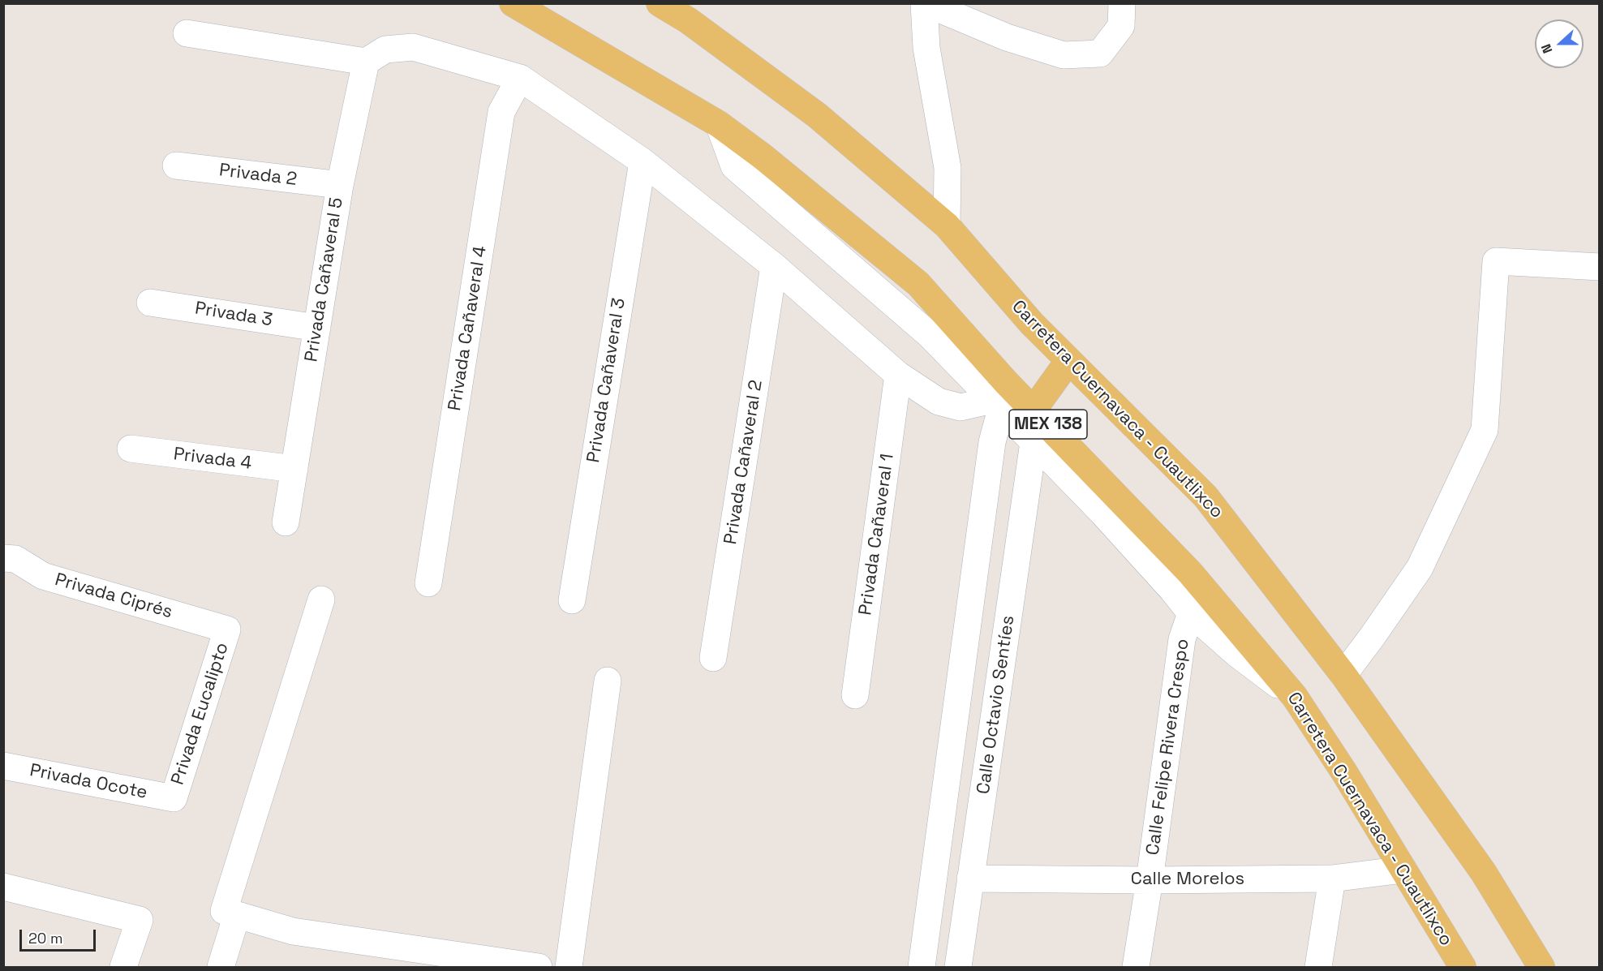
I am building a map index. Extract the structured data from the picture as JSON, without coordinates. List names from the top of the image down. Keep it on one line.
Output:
{"streets":{"main road":["Carretera Cuernavaca - Cuautlixco","MEX 138"],"street":["Privada 2","Privada Cañaveral 5","Privada 3","Privada Cañaveral 4","Privada Cañaveral 3","Privada 4","Privada Cañaveral 2","Privada Cañaveral 1","Privada Ciprés","Calle Octavio Sentíes","Privada Eucalipto","Calle Felipe Rivera Crespo","Privada Ocote","Calle Morelos"]},"crossings":[["Privada 2","Privada Cañaveral 5"],["Privada Cañaveral 5","Privada 3"],["Privada Cañaveral 5","Privada 4"],["Carretera Cuernavaca - Cuautlixco","Calle Morelos"],["Privada Ciprés","Privada Eucalipto"],["Calle Octavio Sentíes","Calle Morelos"],["Privada Eucalipto","Privada Ocote"],["Calle Felipe Rivera Crespo","Calle Morelos"]],"scale_bar":"20 m","north":"left"}
